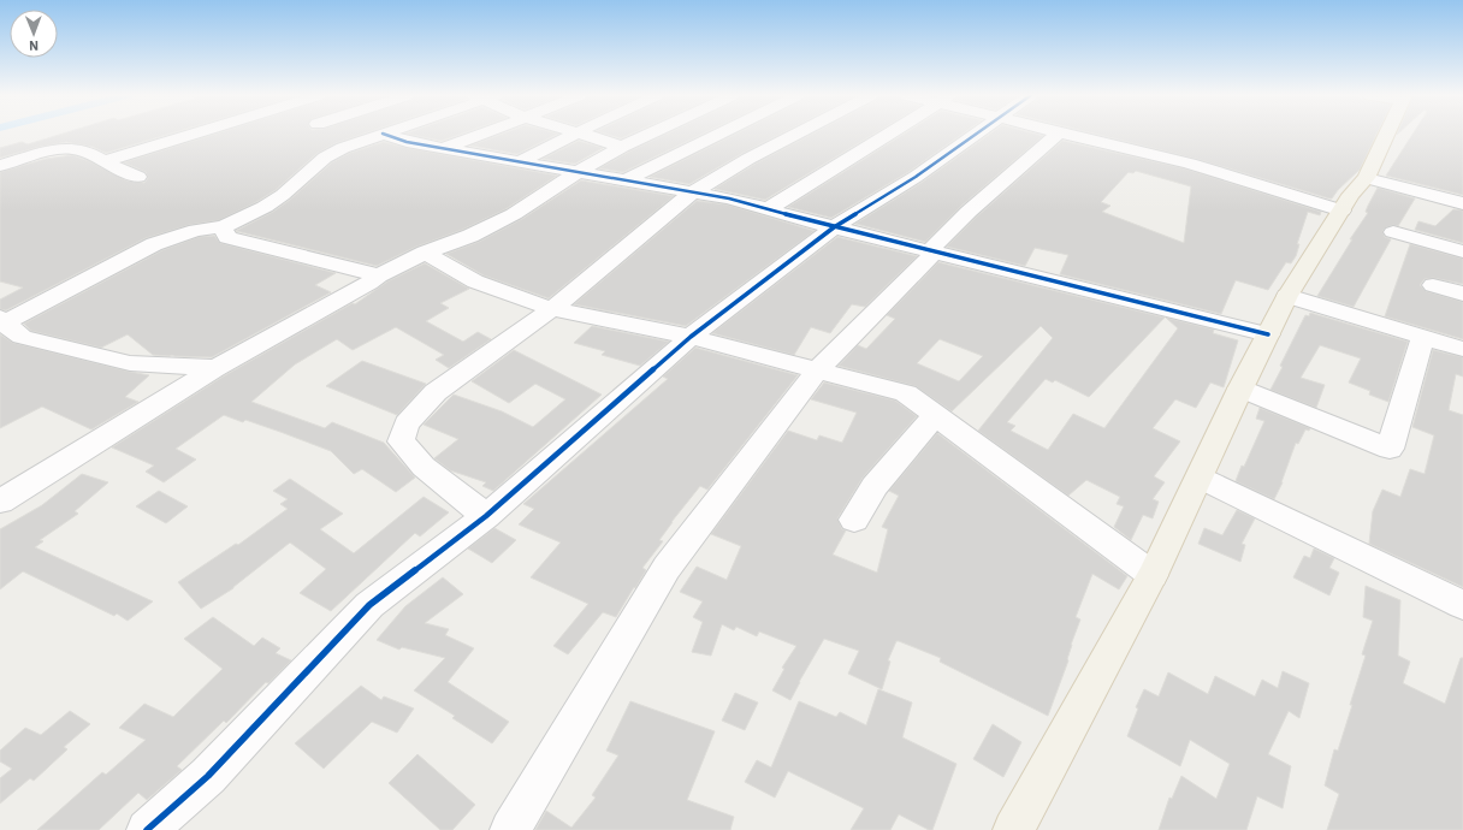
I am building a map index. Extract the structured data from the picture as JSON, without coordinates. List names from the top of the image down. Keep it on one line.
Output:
{"north":"bottom"}
